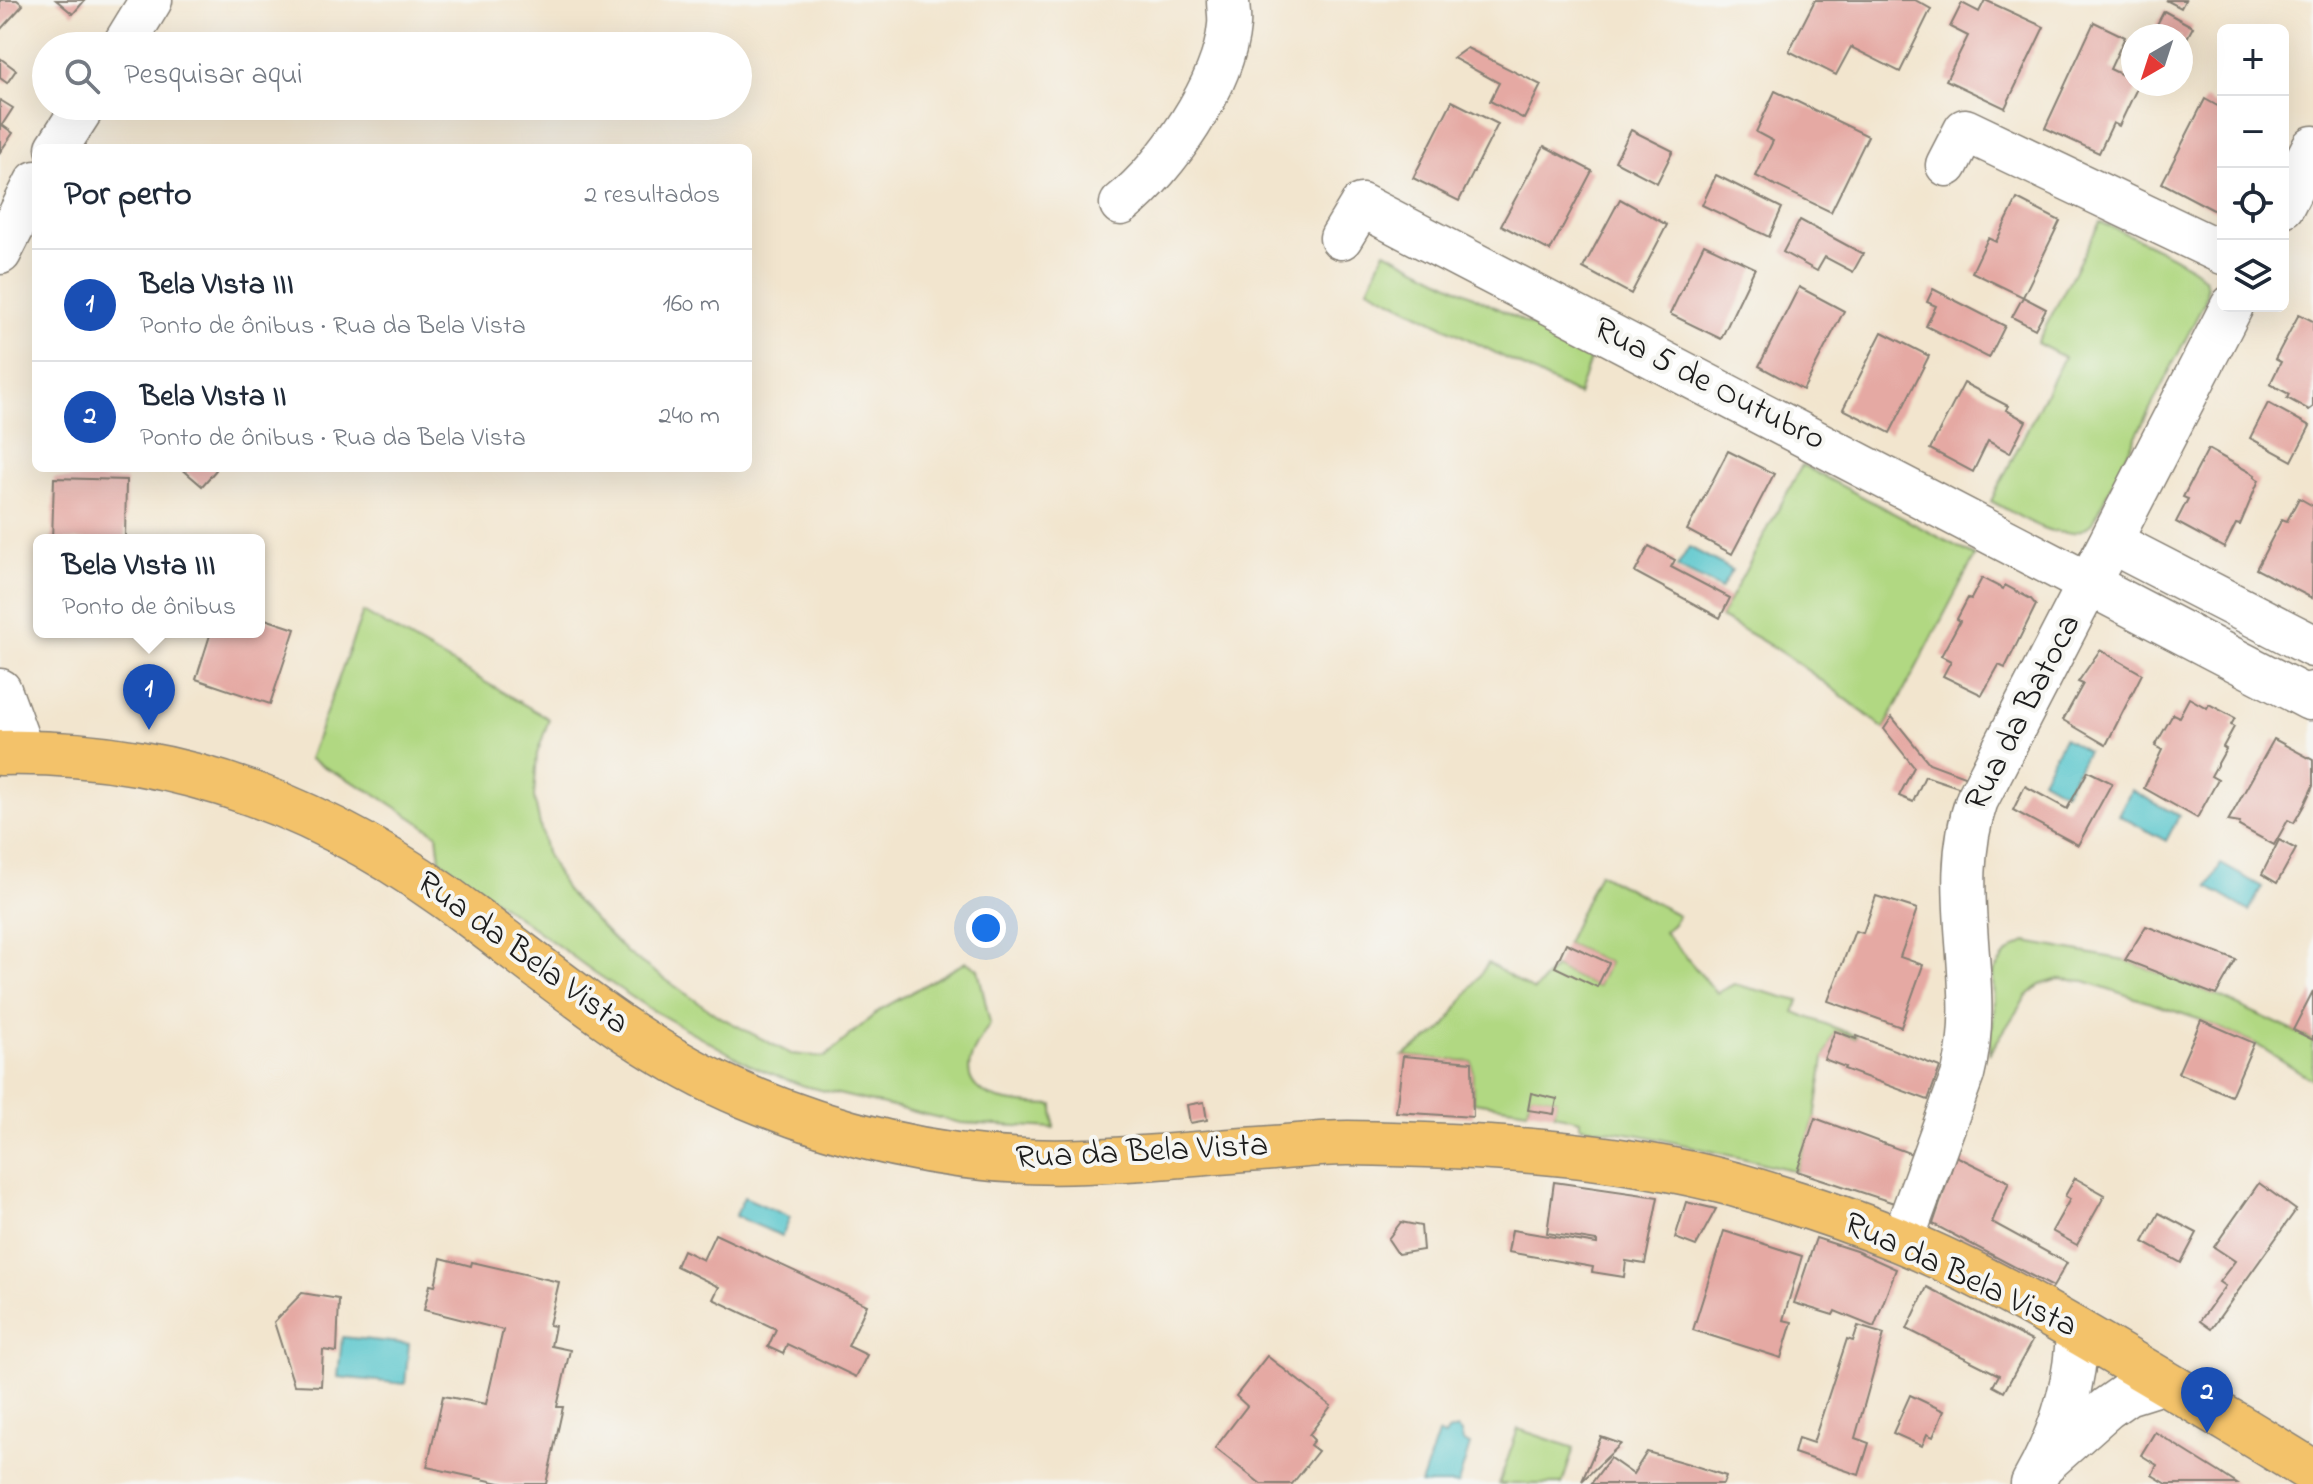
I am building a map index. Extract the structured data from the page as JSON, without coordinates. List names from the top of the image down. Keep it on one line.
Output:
{"streets":{"main road":["Rua da Bela Vista"],"street":["Rua 5 de Outubro","Rua da Batoca"]},"crossings":[["Rua 5 de Outubro","Rua da Batoca"],["Rua da Batoca","Rua da Bela Vista"]],"north":"bottom left","page":{"map_buttons":["+","−"],"search":"Pesquisar aqui","heading":["Por perto","2 resultados"],"list":[{"mark":"1","name":"Bela VIsta III","note":"Ponto de ônibus · Rua da Bela Vista","value":"160 m"},{"mark":"2","name":"Bela VIsta II","note":"Ponto de ônibus · Rua da Bela Vista","value":"240 m"}],"popup":["Bela VIsta III","Ponto de ônibus"],"pins":["1","2"]}}
